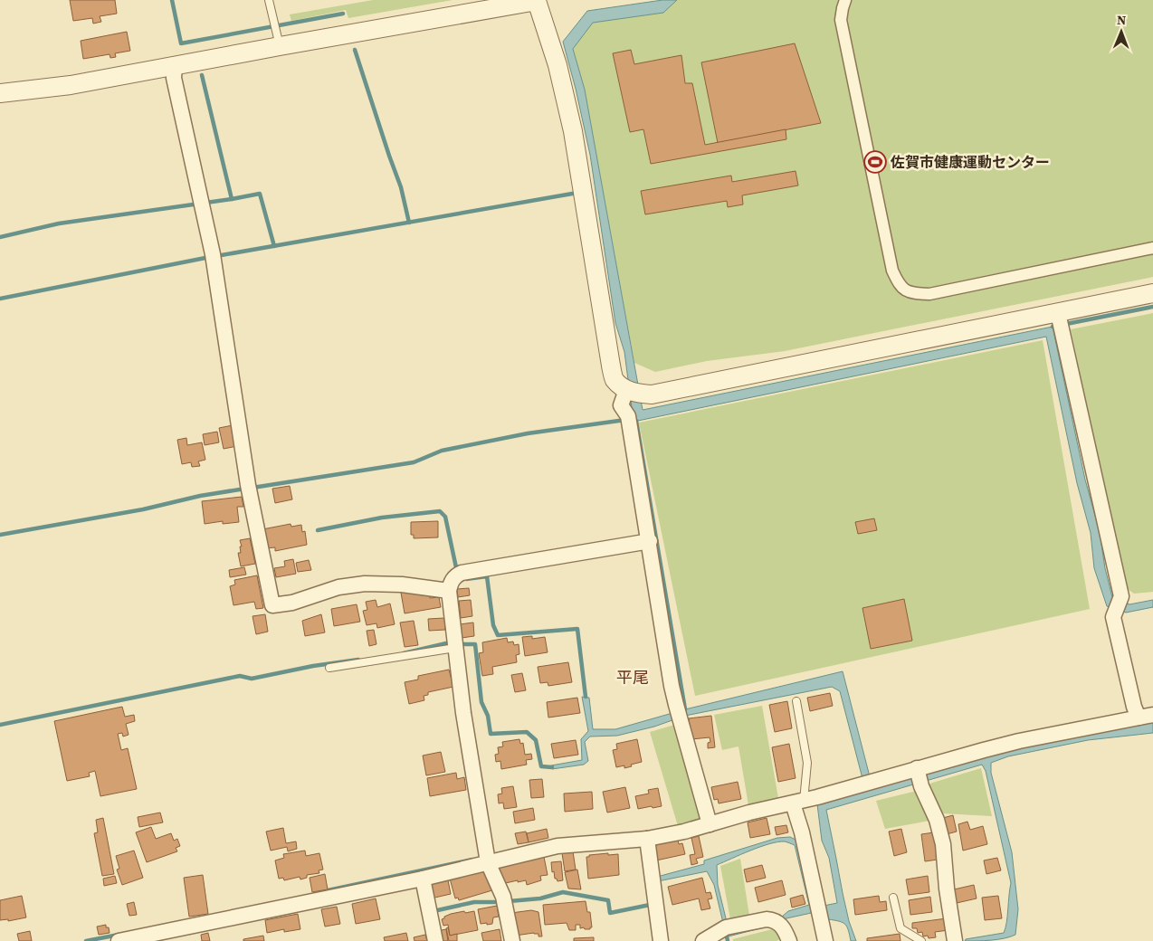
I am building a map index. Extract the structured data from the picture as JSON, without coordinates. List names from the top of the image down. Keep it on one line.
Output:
{"districts":["平尾"],"places":{"sports":["佐賀市健康運動センター"]},"north":"top"}
